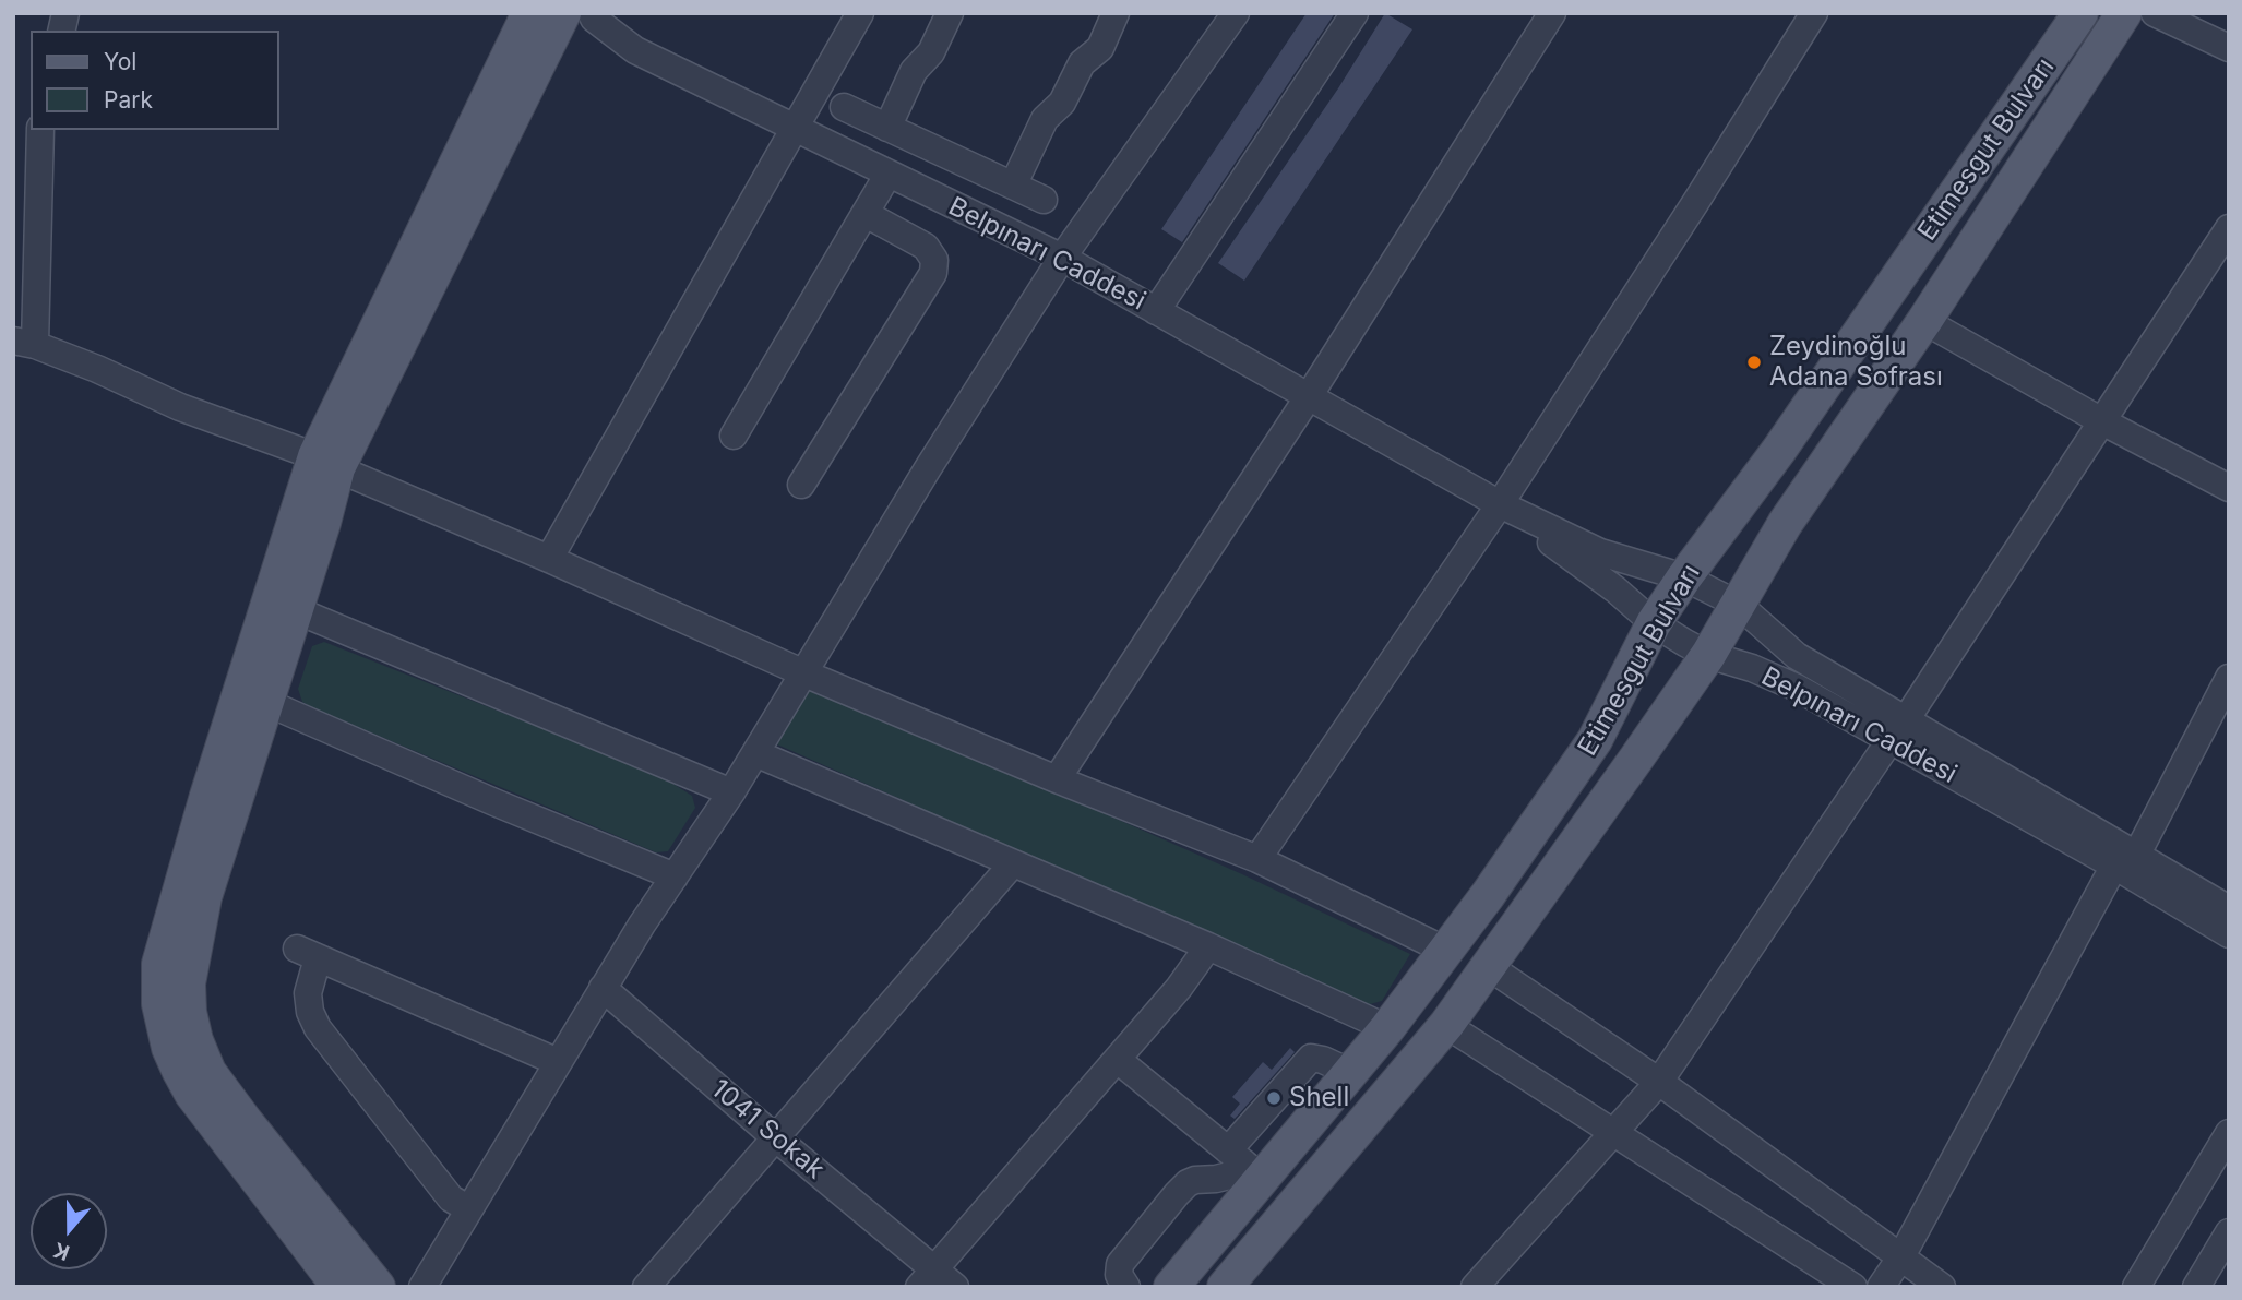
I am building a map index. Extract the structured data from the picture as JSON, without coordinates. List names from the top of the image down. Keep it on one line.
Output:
{"streets":{"main road":["Etimesgut Bulvarı"],"street":["Belpınarı Caddesi","1041 Sokak"]},"crossings":[["Etimesgut Bulvarı","Belpınarı Caddesi"]],"places":["Zeydinoğlu Adana Sofrası","Shell"],"legend":["Yol","Park"],"north":"bottom"}
